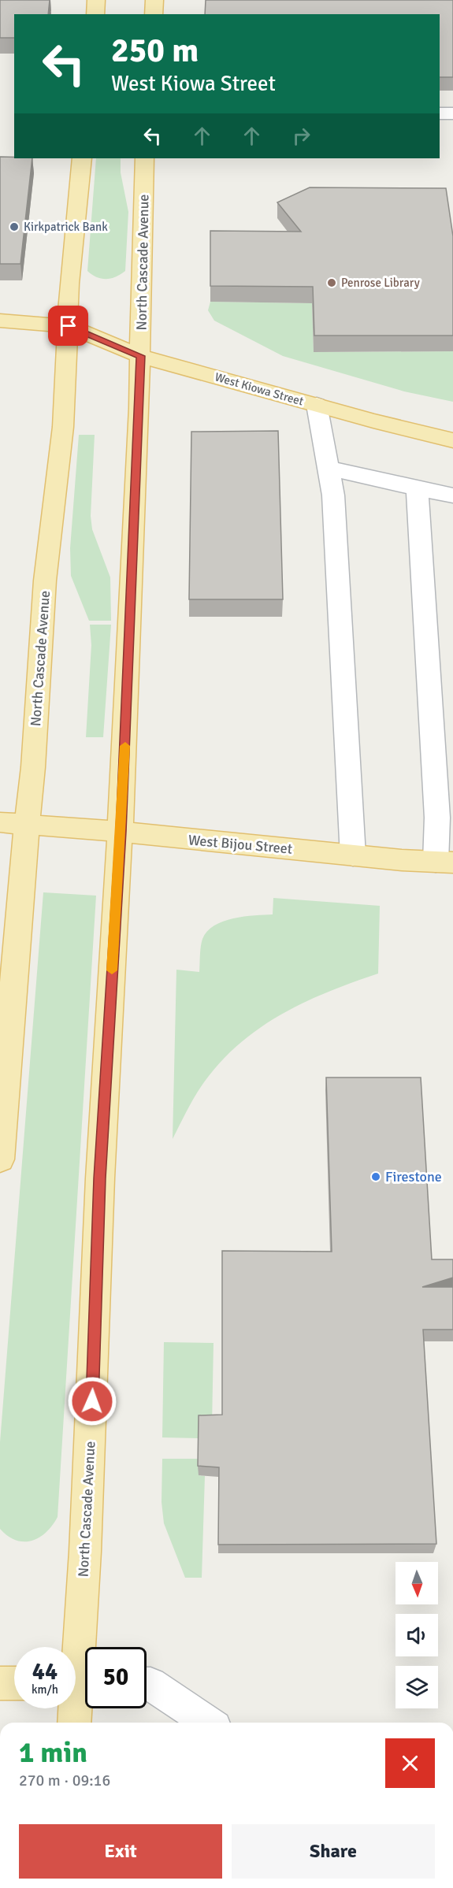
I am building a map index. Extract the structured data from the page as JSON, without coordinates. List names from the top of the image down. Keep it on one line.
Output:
{"streets":{"main road":["North Cascade Avenue","West Kiowa Street","West Bijou Street"]},"crossings":[["North Cascade Avenue","West Kiowa Street"],["North Cascade Avenue","West Bijou Street"]],"places":["Kirkpatrick Bank","Penrose Library","Firestone"],"north":"bottom","page":{"turn":["250 m","West Kiowa Street"],"speed":"44 km/h","limit":"50","heading":["1 min","270 m · 09:16"],"buttons":["Exit","Share"]}}
